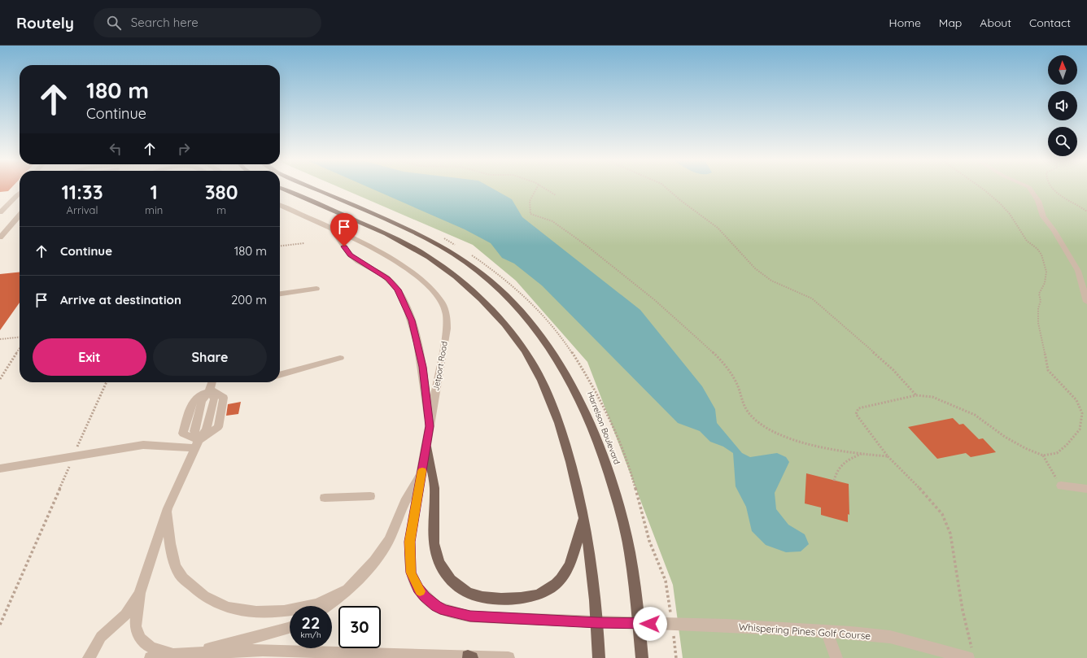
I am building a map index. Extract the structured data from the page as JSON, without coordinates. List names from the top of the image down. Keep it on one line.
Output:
{"streets":{"main road":["Harrelson Boulevard"],"street":["Jetport Road","Whispering Pines Golf Course"]},"crossings":[["Jetport Road","Harrelson Boulevard"],["Jetport Road","Whispering Pines Golf Course"],["Harrelson Boulevard","Whispering Pines Golf Course"]],"north":"top","page":{"header":"Routely","search":"Search here","nav":["Home","Map","About","Contact"],"turn":["180 m","Continue"],"eta":["11:33","Arrival","1","min","380","m"],"list":[{"name":"Continue","value":"180 m"},{"name":"Arrive at destination","value":"200 m"}],"buttons":["Exit","Share"],"speed":"22 km/h","limit":"30"}}
